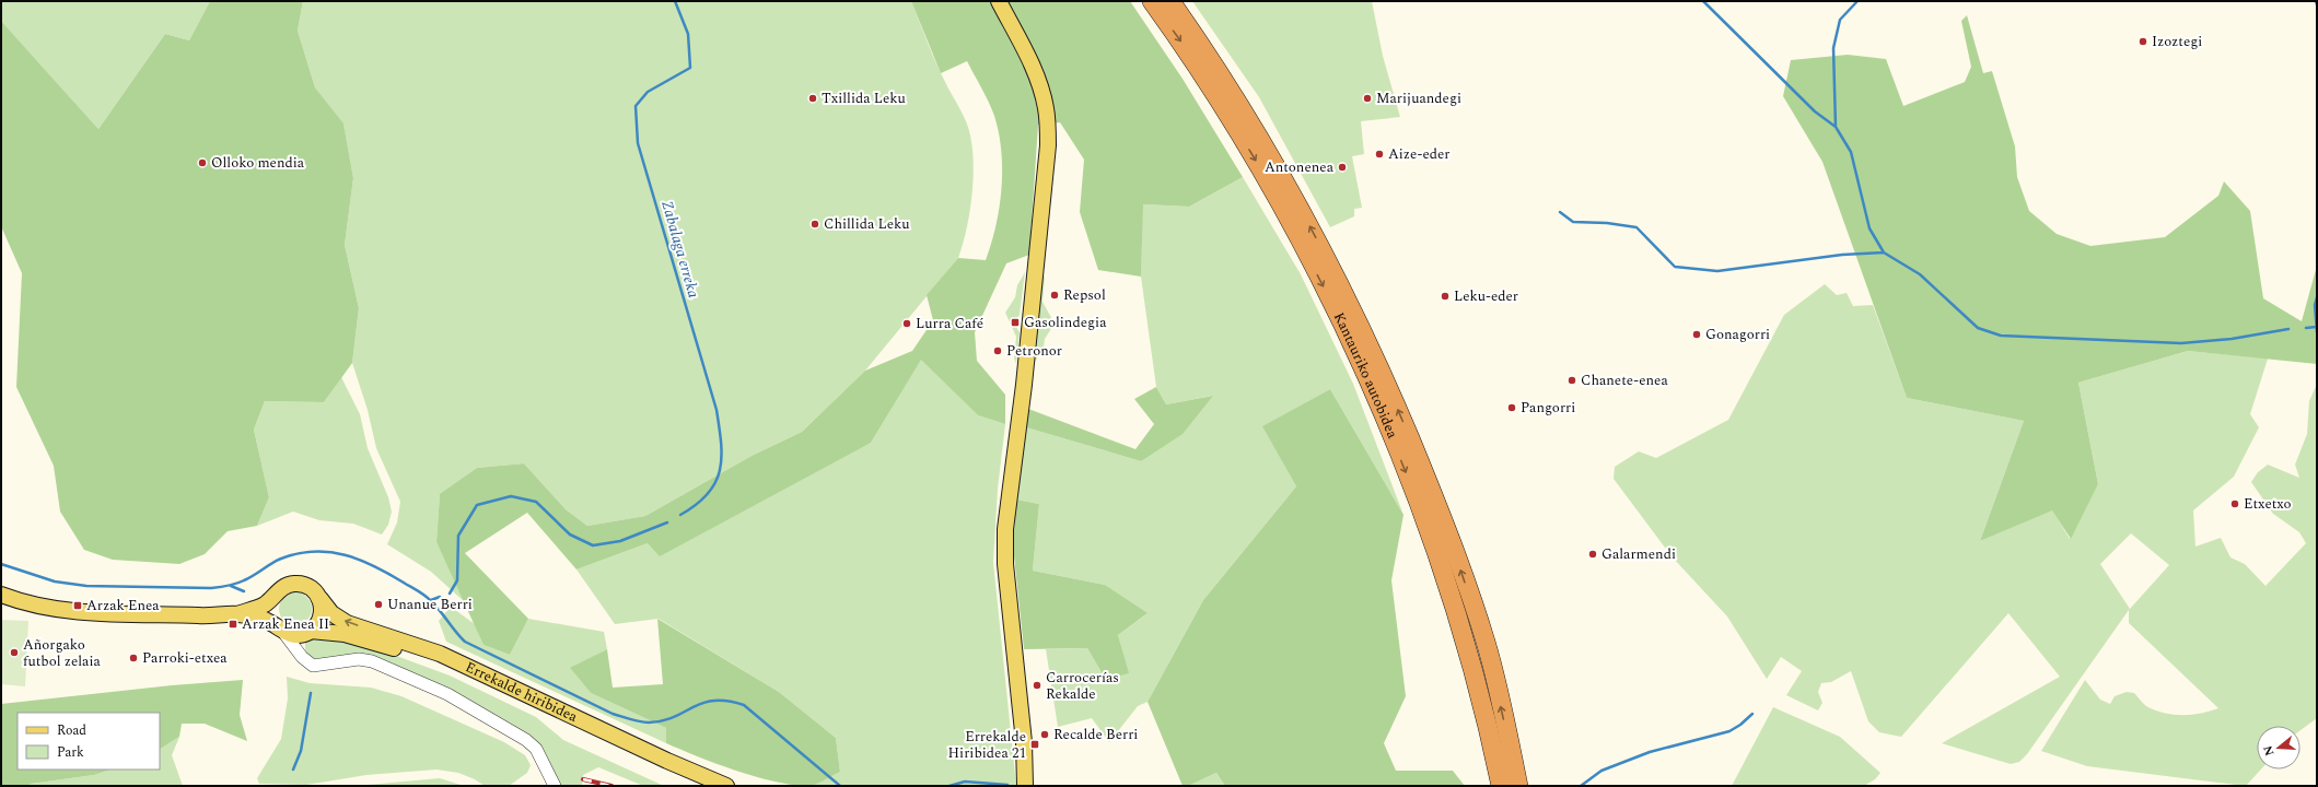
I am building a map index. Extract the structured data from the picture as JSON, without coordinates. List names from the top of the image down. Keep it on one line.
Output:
{"streets":{"highway":["Kantauriko autobidea"],"main road":["Errekalde hiribidea"]},"water":["Zabalaga erreka"],"places":{"other":["Izoztegi","Txillida Leku","Marijuandegi","Aize-eder","Olloko mendia","Antonenea","Chillida Leku","Repsol","Leku-eder","Lurra Café","Gonagorri","Petronor","Chanete-enea","Pangorri","Etxetxo","Galarmendi","Unanue Berri","Añorgako futbol zelaia","Parroki-etxea","Carrocerías Rekalde","Recalde Berri"],"transit":["Gasolindegia","Arzak Enea","Arzak Enea II","Errekalde Hiribidea 21"]},"legend":["Road","Park"],"north":"left"}
